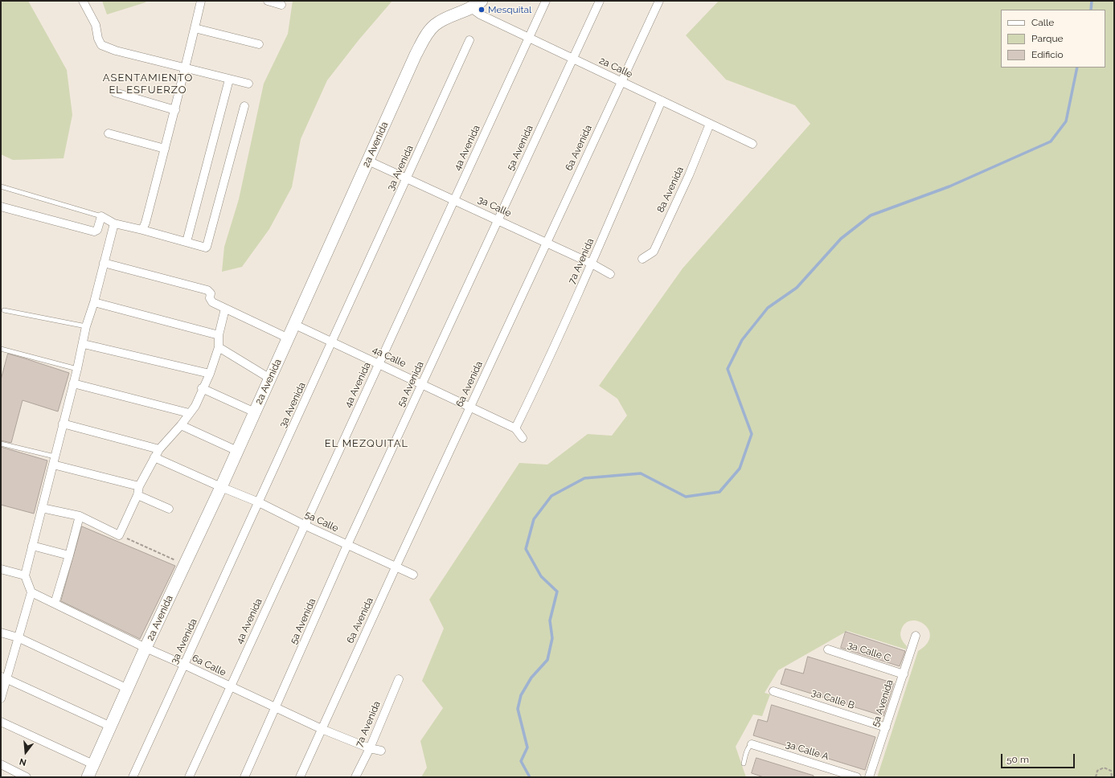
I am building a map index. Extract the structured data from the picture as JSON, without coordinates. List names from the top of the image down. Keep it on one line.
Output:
{"streets":{"main road":["2a Avenida"],"street":["2a Calle","4a Avenida","5a Avenida","6a Avenida","3a Avenida","8a Avenida","3a Calle","7a Avenida","4a Calle","5a Calle","3a Calle C","6a Calle","3a Calle B","3a Calle A"]},"crossings":[["2a Calle","2a Avenida"],["2a Calle","4a Avenida"],["2a Calle","5a Avenida"],["2a Calle","6a Avenida"],["2a Calle","8a Avenida"],["2a Calle","7a Avenida"],["2a Avenida","3a Calle"],["2a Avenida","4a Calle"],["2a Avenida","5a Calle"],["2a Avenida","6a Calle"],["4a Avenida","3a Calle"],["4a Avenida","4a Calle"],["4a Avenida","5a Calle"],["4a Avenida","6a Calle"],["5a Avenida","3a Calle"],["5a Avenida","4a Calle"],["5a Avenida","5a Calle"],["5a Avenida","3a Calle C"],["5a Avenida","6a Calle"],["5a Avenida","3a Calle B"],["6a Avenida","3a Calle"],["6a Avenida","4a Calle"],["6a Avenida","5a Calle"],["6a Avenida","6a Calle"],["3a Avenida","3a Calle"],["3a Avenida","4a Calle"],["3a Avenida","5a Calle"],["3a Avenida","6a Calle"],["3a Calle","7a Avenida"],["7a Avenida","4a Calle"],["7a Avenida","6a Calle"]],"districts":["ASENTAMIENTO EL ESFUERZO","EL MEZQUITAL"],"places":["Mesquital"],"legend":["Calle","Parque","Edificio"],"scale_bar":"50 m","north":"bottom"}
